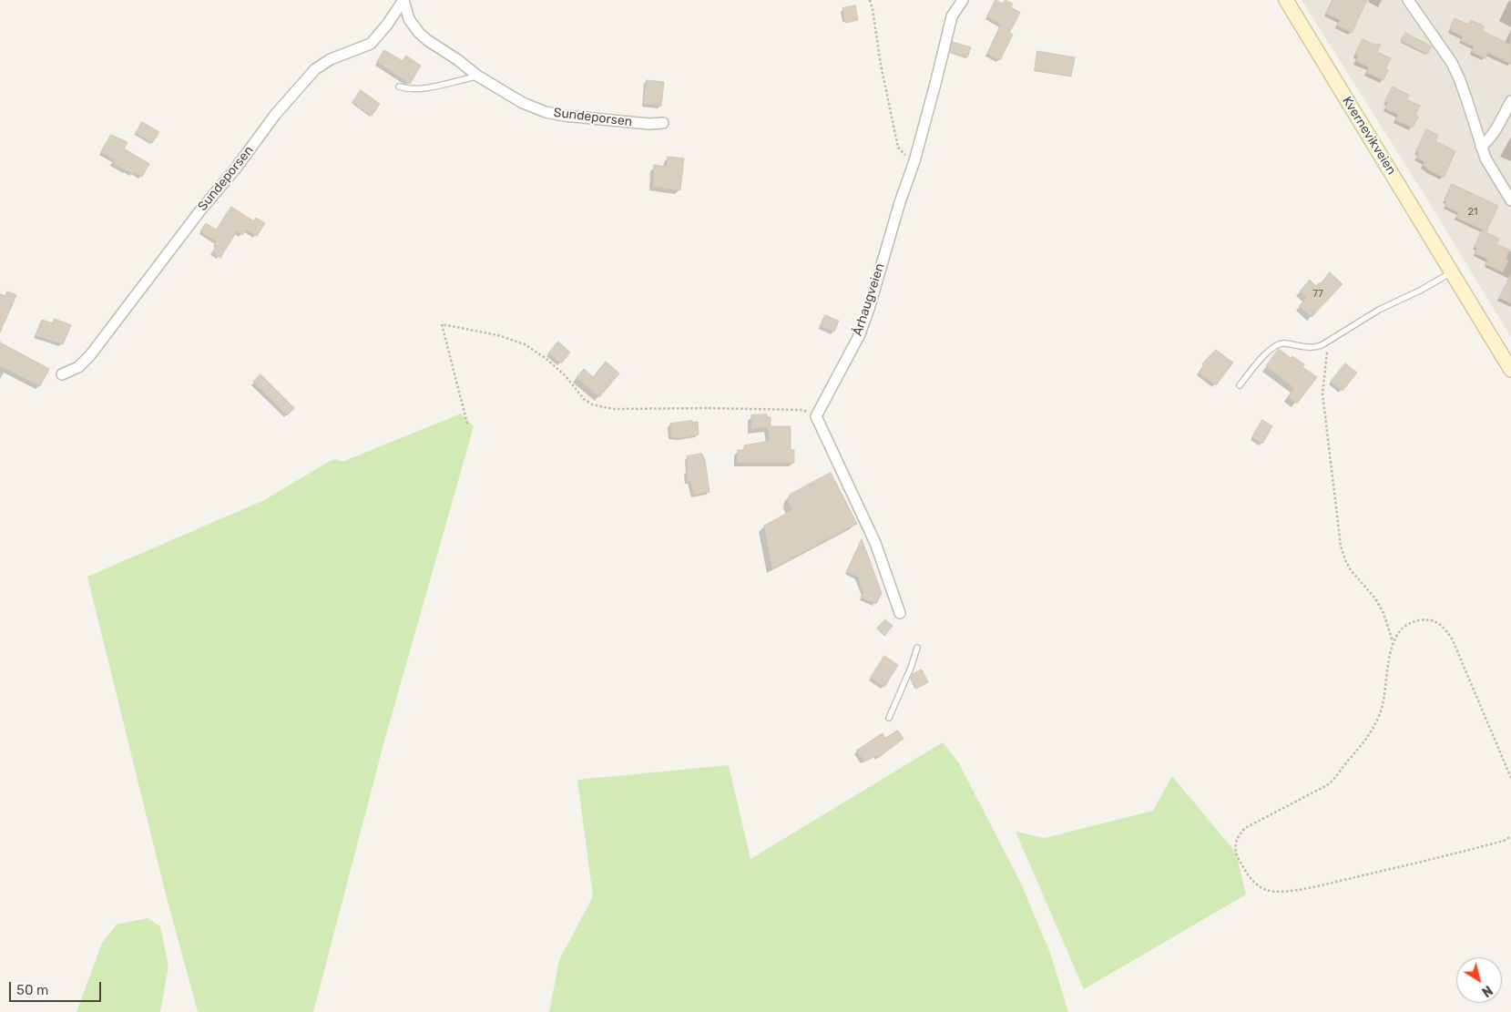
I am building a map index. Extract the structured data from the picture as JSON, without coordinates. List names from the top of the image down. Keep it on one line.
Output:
{"streets":{"main road":["Kvernevikveien"],"street":["Sundeporsen","Århaugveien"]},"house_numbers":["21","77"],"scale_bar":"50 m","north":"bottom right"}
